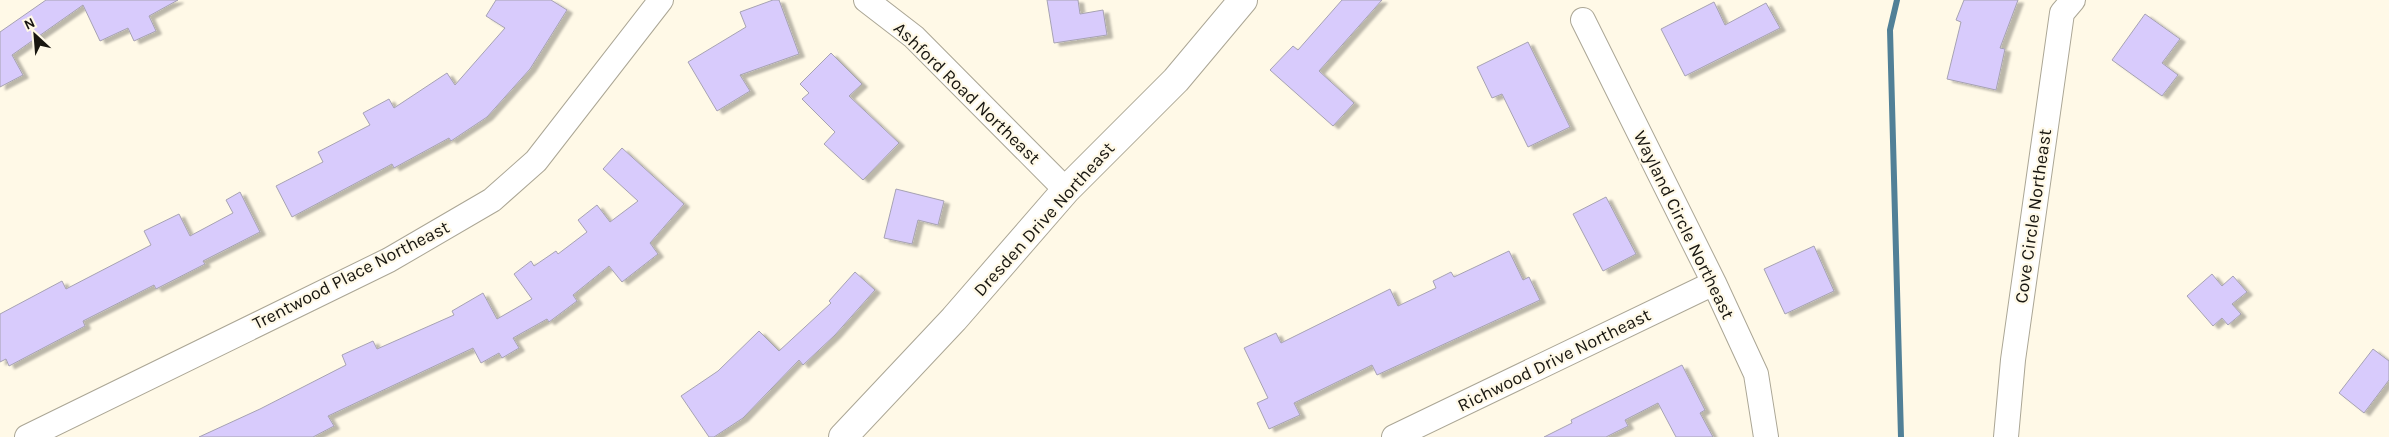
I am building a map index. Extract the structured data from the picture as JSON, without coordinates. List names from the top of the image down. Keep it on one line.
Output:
{"streets":{"street":["Ashford Road Northeast","Cove Circle Northeast","Dresden Drive Northeast","Wayland Circle Northeast","Trentwood Place Northeast","Richwood Drive Northeast"]},"crossings":[["Ashford Road Northeast","Dresden Drive Northeast"],["Wayland Circle Northeast","Richwood Drive Northeast"]],"north":"top left"}
